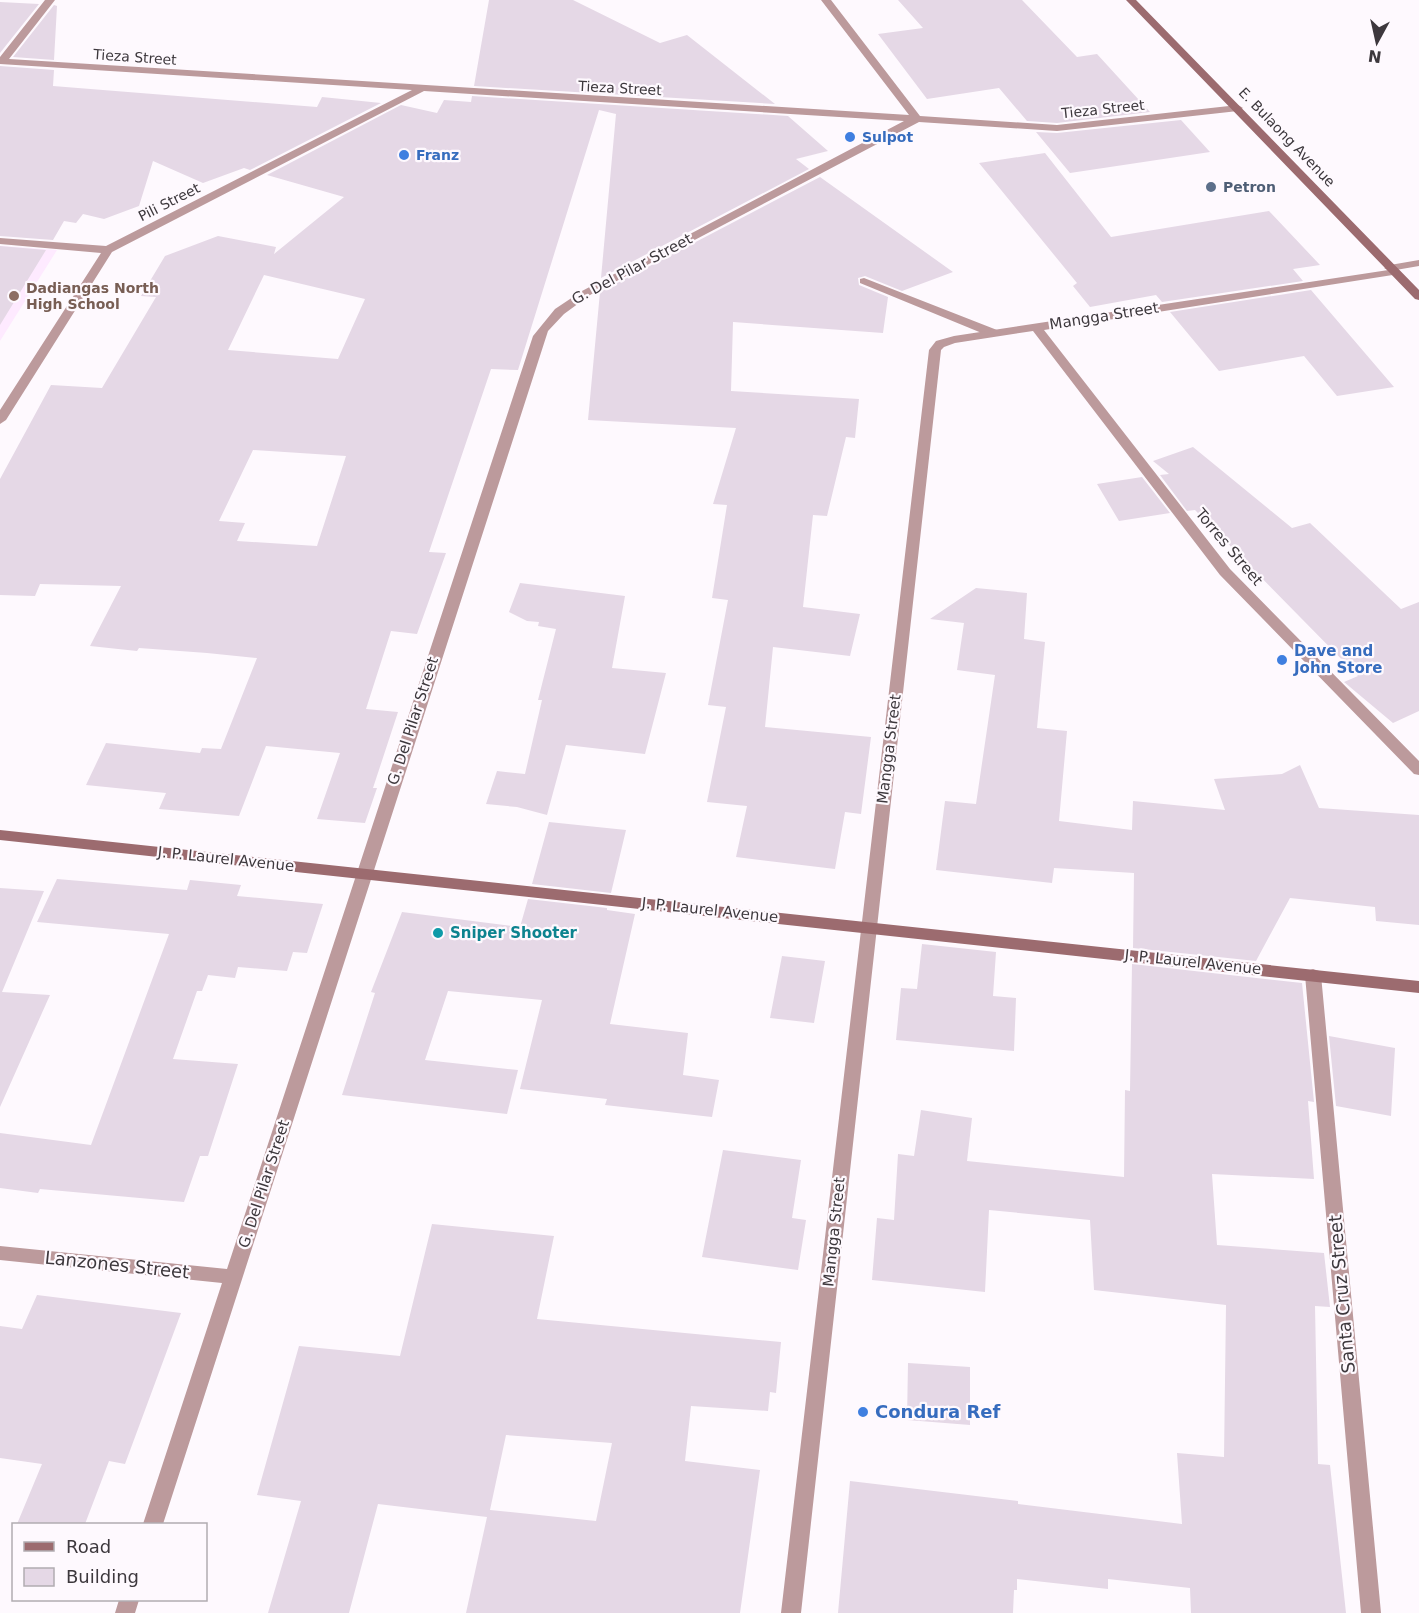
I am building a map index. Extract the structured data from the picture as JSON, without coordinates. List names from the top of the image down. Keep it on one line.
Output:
{"streets":{"street":["Tieza Street","E. Bulaong Avenue","Pili Street","G. Del Pilar Street","Mangga Street","Torres Street","J. P. Laurel Avenue","Lanzones Street","Santa Cruz Street"]},"crossings":[["Tieza Street","E. Bulaong Avenue"],["Tieza Street","Pili Street"],["Tieza Street","G. Del Pilar Street"],["E. Bulaong Avenue","Mangga Street"],["G. Del Pilar Street","J. P. Laurel Avenue"],["G. Del Pilar Street","Lanzones Street"],["Mangga Street","Torres Street"],["Mangga Street","J. P. Laurel Avenue"],["J. P. Laurel Avenue","Santa Cruz Street"]],"places":["Sulpot","Franz","Petron","Dadiangas North High School","Dave and John Store","Sniper Shooter","Condura Ref"],"legend":["Road","Building"],"north":"bottom"}
